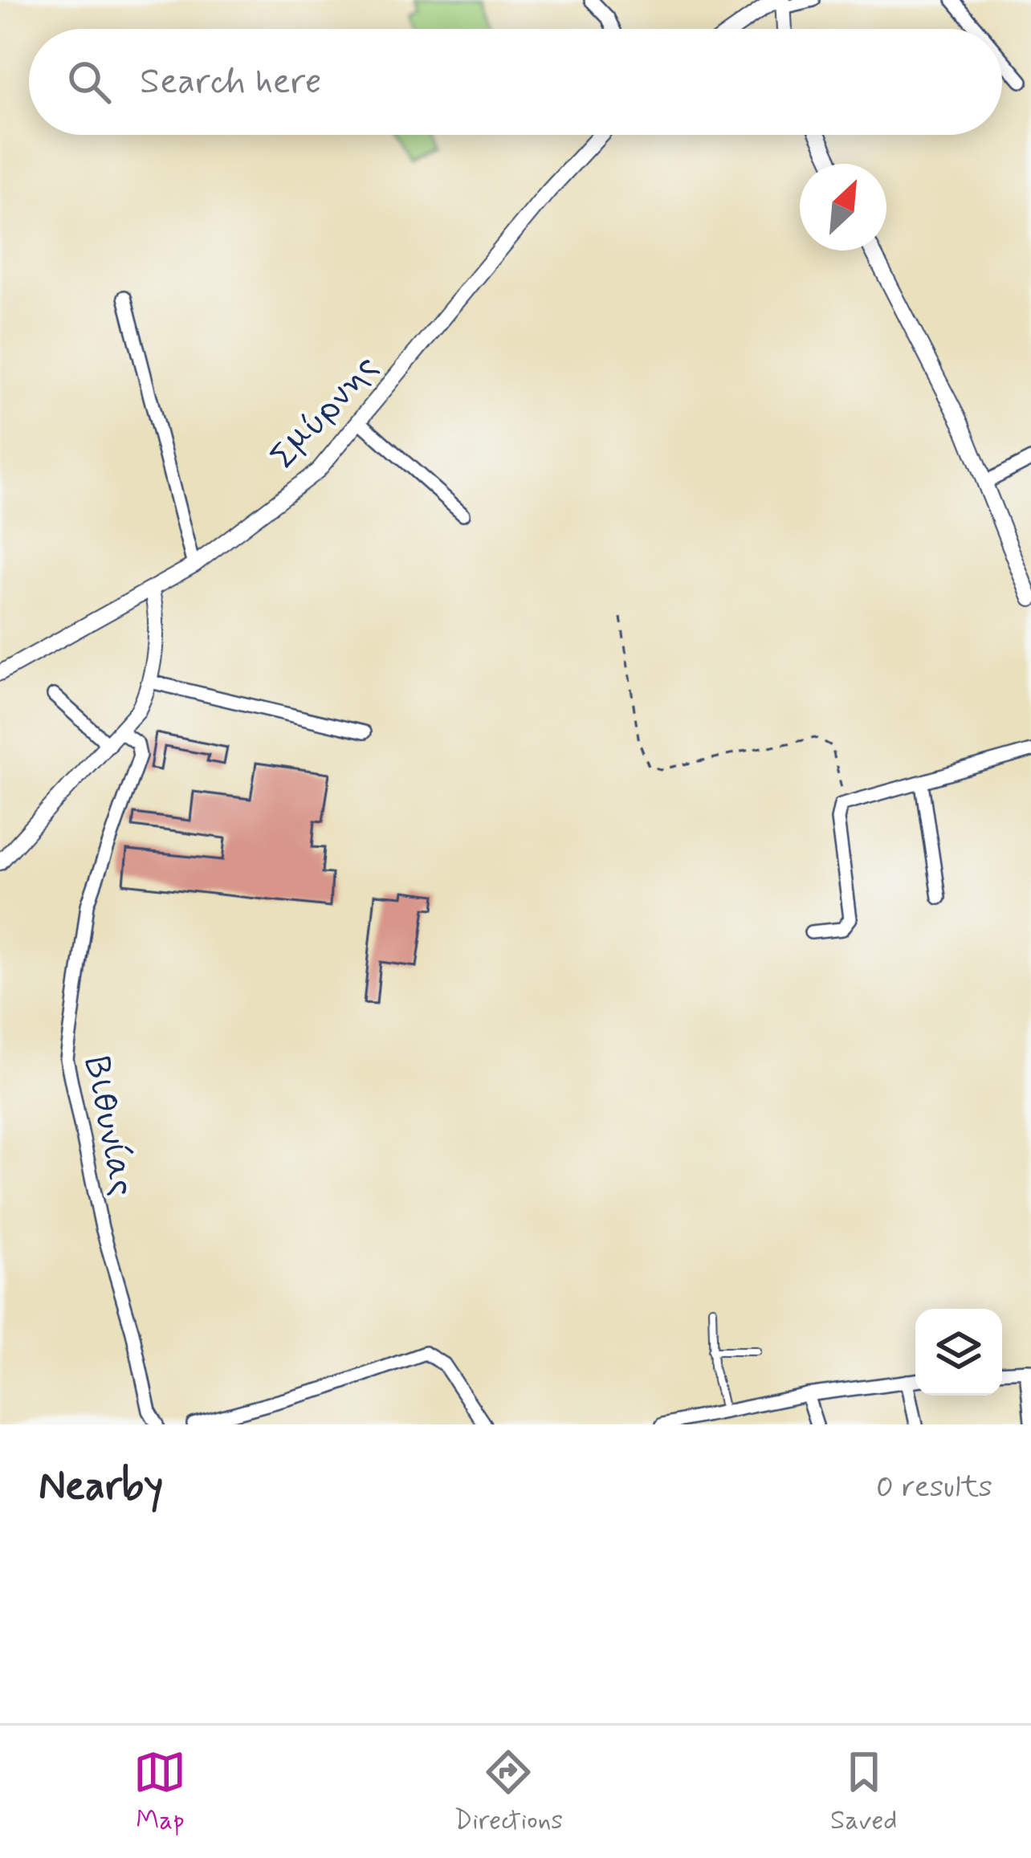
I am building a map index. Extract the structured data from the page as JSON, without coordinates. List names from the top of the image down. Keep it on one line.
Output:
{"streets":{"street":["Σμύρνης","Βιθυνίας"]},"north":"top right","page":{"search":"Search here","heading":["Nearby","0 results"],"nav":["Map","Directions","Saved"]}}
